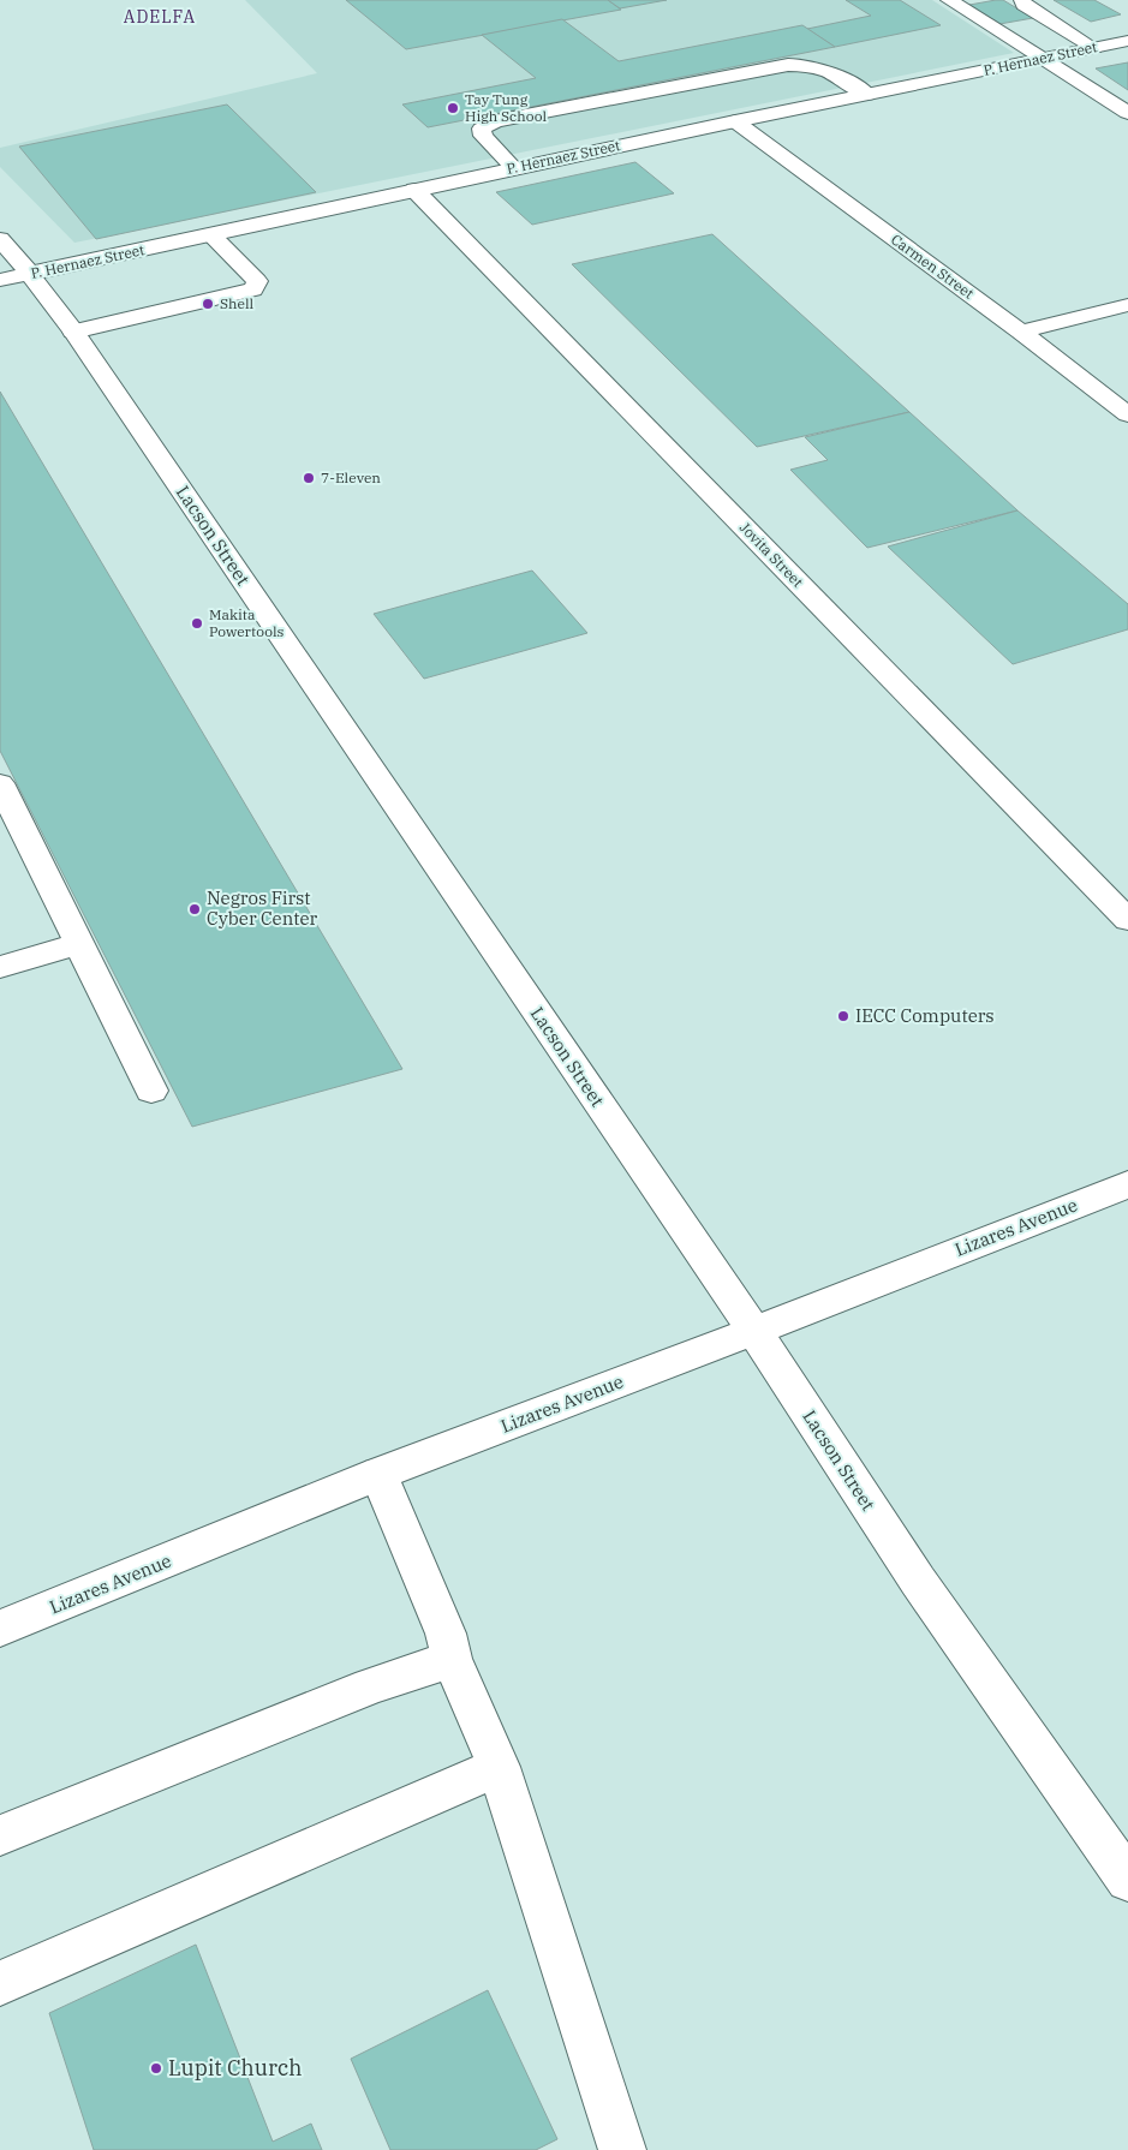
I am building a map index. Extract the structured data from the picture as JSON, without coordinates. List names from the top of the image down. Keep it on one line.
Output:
{"streets":{"main road":["P. Hernaez Street","Carmen Street","Lacson Street","Jovita Street","Lizares Avenue"]},"crossings":[["P. Hernaez Street","Carmen Street"],["P. Hernaez Street","Lacson Street"],["P. Hernaez Street","Jovita Street"],["Lacson Street","Lizares Avenue"]],"districts":["ADELFA"],"places":["Tay Tung High School","Shell","7-Eleven","Makita Powertools","Negros First Cyber Center","IECC Computers","Lupit Church"]}
